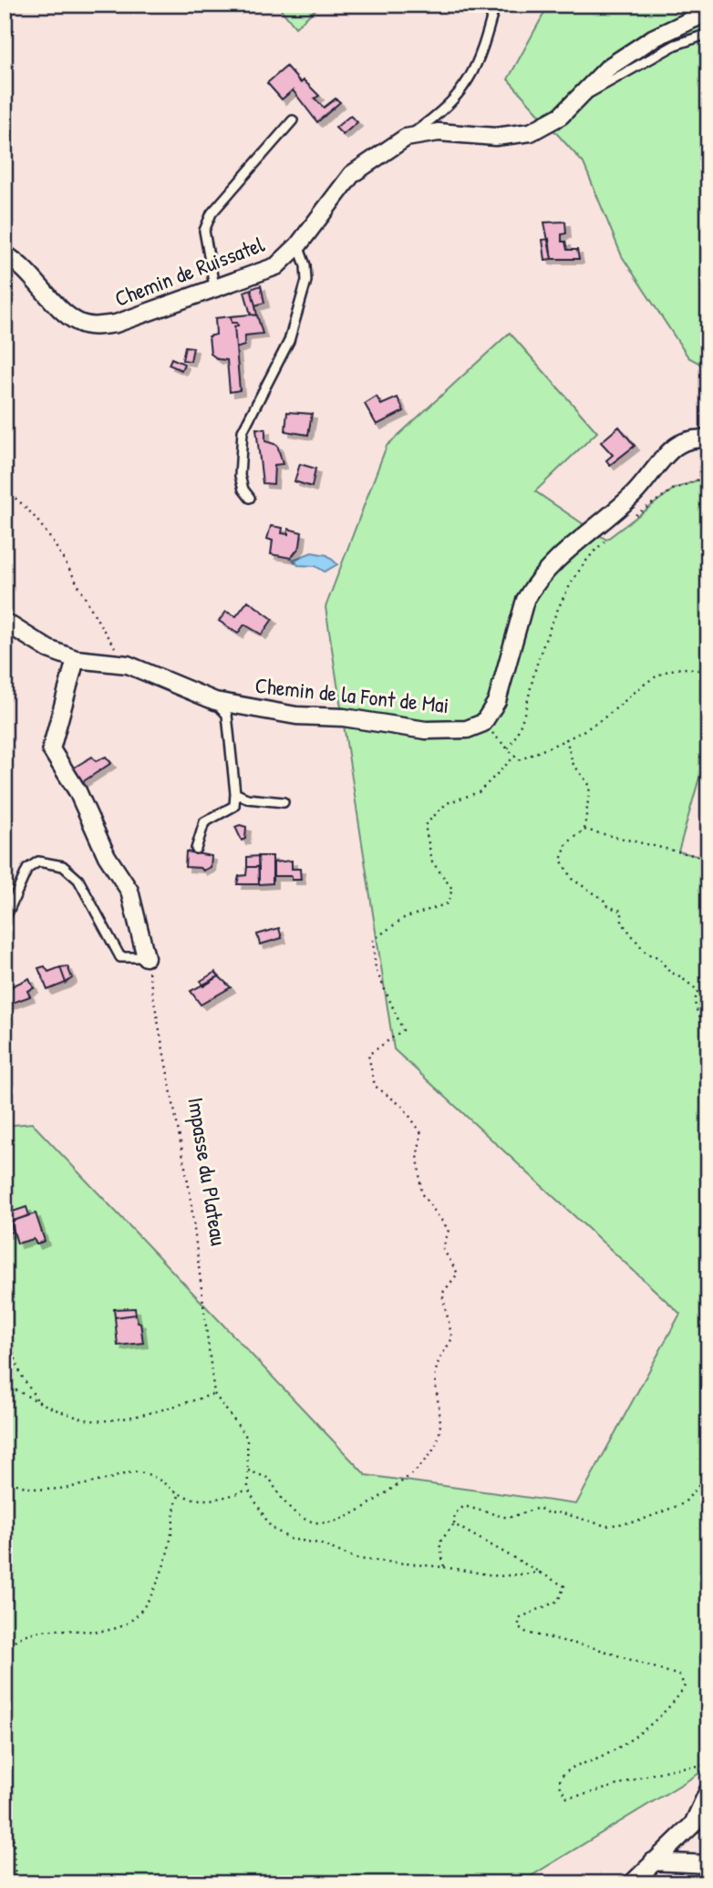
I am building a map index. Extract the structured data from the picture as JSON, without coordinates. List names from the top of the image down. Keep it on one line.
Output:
{"streets":{"street":["Chemin de Ruissatel","Chemin de la Font de Mai"],"path":["Impasse du Plateau"]}}
